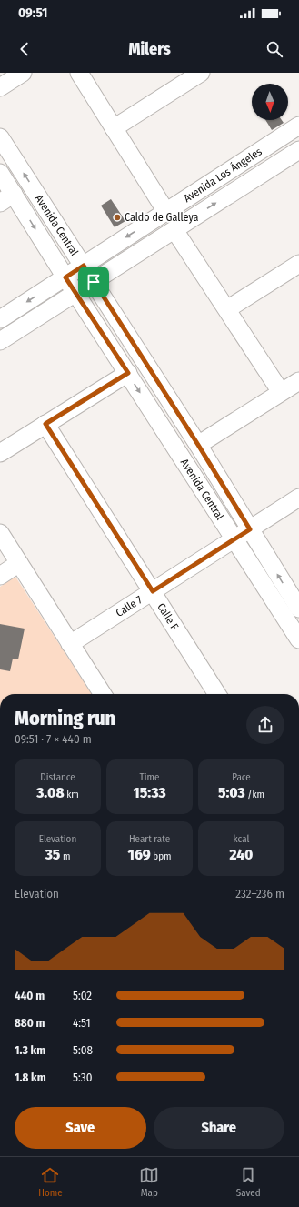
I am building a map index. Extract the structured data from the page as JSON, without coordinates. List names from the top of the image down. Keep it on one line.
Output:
{"streets":{"street":["Avenida Los Ángeles","Avenida Central","Calle 7","Calle F"]},"crossings":[["Avenida Los Ángeles","Avenida Central"],["Avenida Central","Calle 7"],["Calle 7","Calle F"]],"places":["Caldo de Galleya"],"north":"bottom","page":{"status":"09:51","header":"Milers","heading":["Morning run","09:51 · 7 × 440 m"],"stats":[["Distance","3.08 km"],["Time","15:33"],["Pace","5:03 /km"],["Elevation","35 m"],["Heart rate","169 bpm"],["kcal","240"]],"chart":["Elevation","232–236 m"],"list":[{"name":"440 m","note":"5:02"},{"name":"880 m","note":"4:51"},{"name":"1.3 km","note":"5:08"},{"name":"1.8 km","note":"5:30"}],"buttons":["Save","Share"],"tabs":["Home","Map","Saved"]}}
